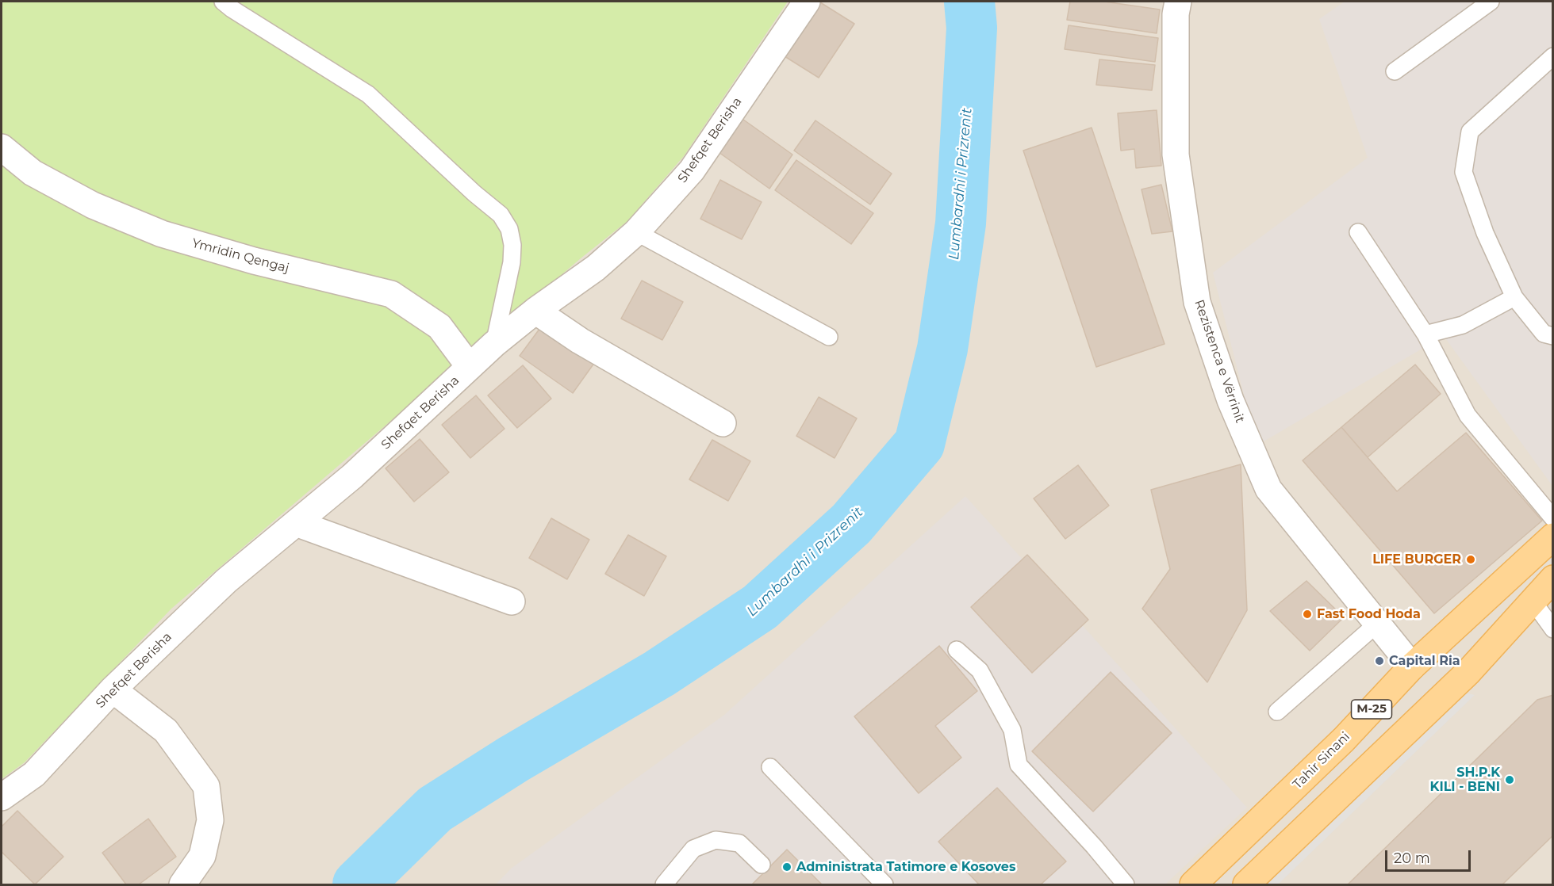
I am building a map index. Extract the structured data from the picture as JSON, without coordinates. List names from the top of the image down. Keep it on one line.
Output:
{"streets":{"main road":["M-25","Tahir Sinani"],"street":["Shefqet Berisha","Ymridin Qengaj","Rezistenca e Vërrinit"]},"crossings":[["Shefqet Berisha","Ymridin Qengaj"],["Rezistenca e Vërrinit","Tahir Sinani"]],"water":["Lumbardhi i Prizrenit"],"places":["LIFE BURGER","Fast Food Hoda","Capital Ria","SH.P.K KILI - BENI","Administrata Tatimore e Kosoves"],"scale_bar":"20 m"}
